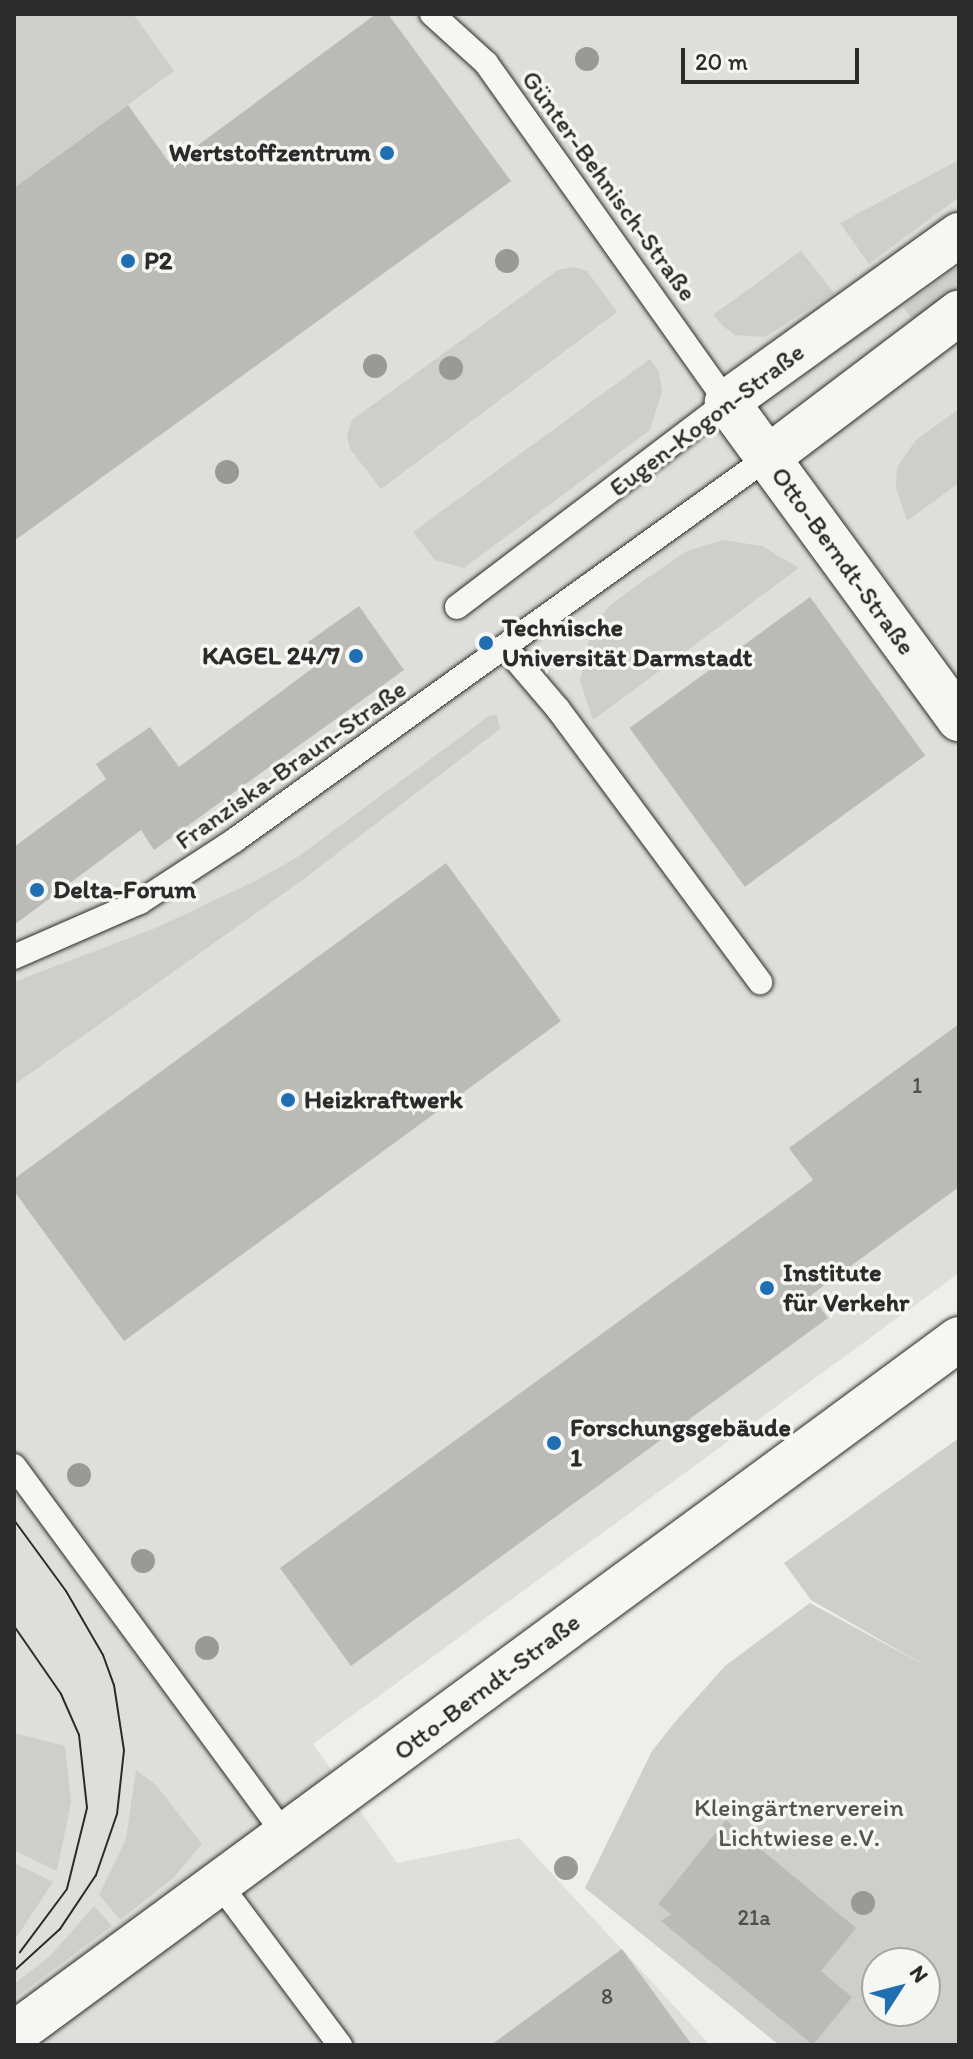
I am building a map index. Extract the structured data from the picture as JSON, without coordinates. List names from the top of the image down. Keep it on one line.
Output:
{"streets":{"street":["Eugen-Kogon-Straße","Otto-Berndt-Straße"],"lane":["Günter-Behnisch-Straße","Franziska-Braun-Straße"]},"crossings":[["Günter-Behnisch-Straße","Eugen-Kogon-Straße"],["Günter-Behnisch-Straße","Otto-Berndt-Straße"],["Eugen-Kogon-Straße","Otto-Berndt-Straße"]],"parks":["Kleingärtnerverein Lichtwiese e.V."],"places":["Wertstoffzentrum","P2","Technische Universität Darmstadt","KAGEL 24/7","Delta-Forum","Heizkraftwerk","Institute für Verkehr","Forschungsgebäude 1"],"house_numbers":["1","21a","8"],"scale_bar":"20 m","north":"top right"}
